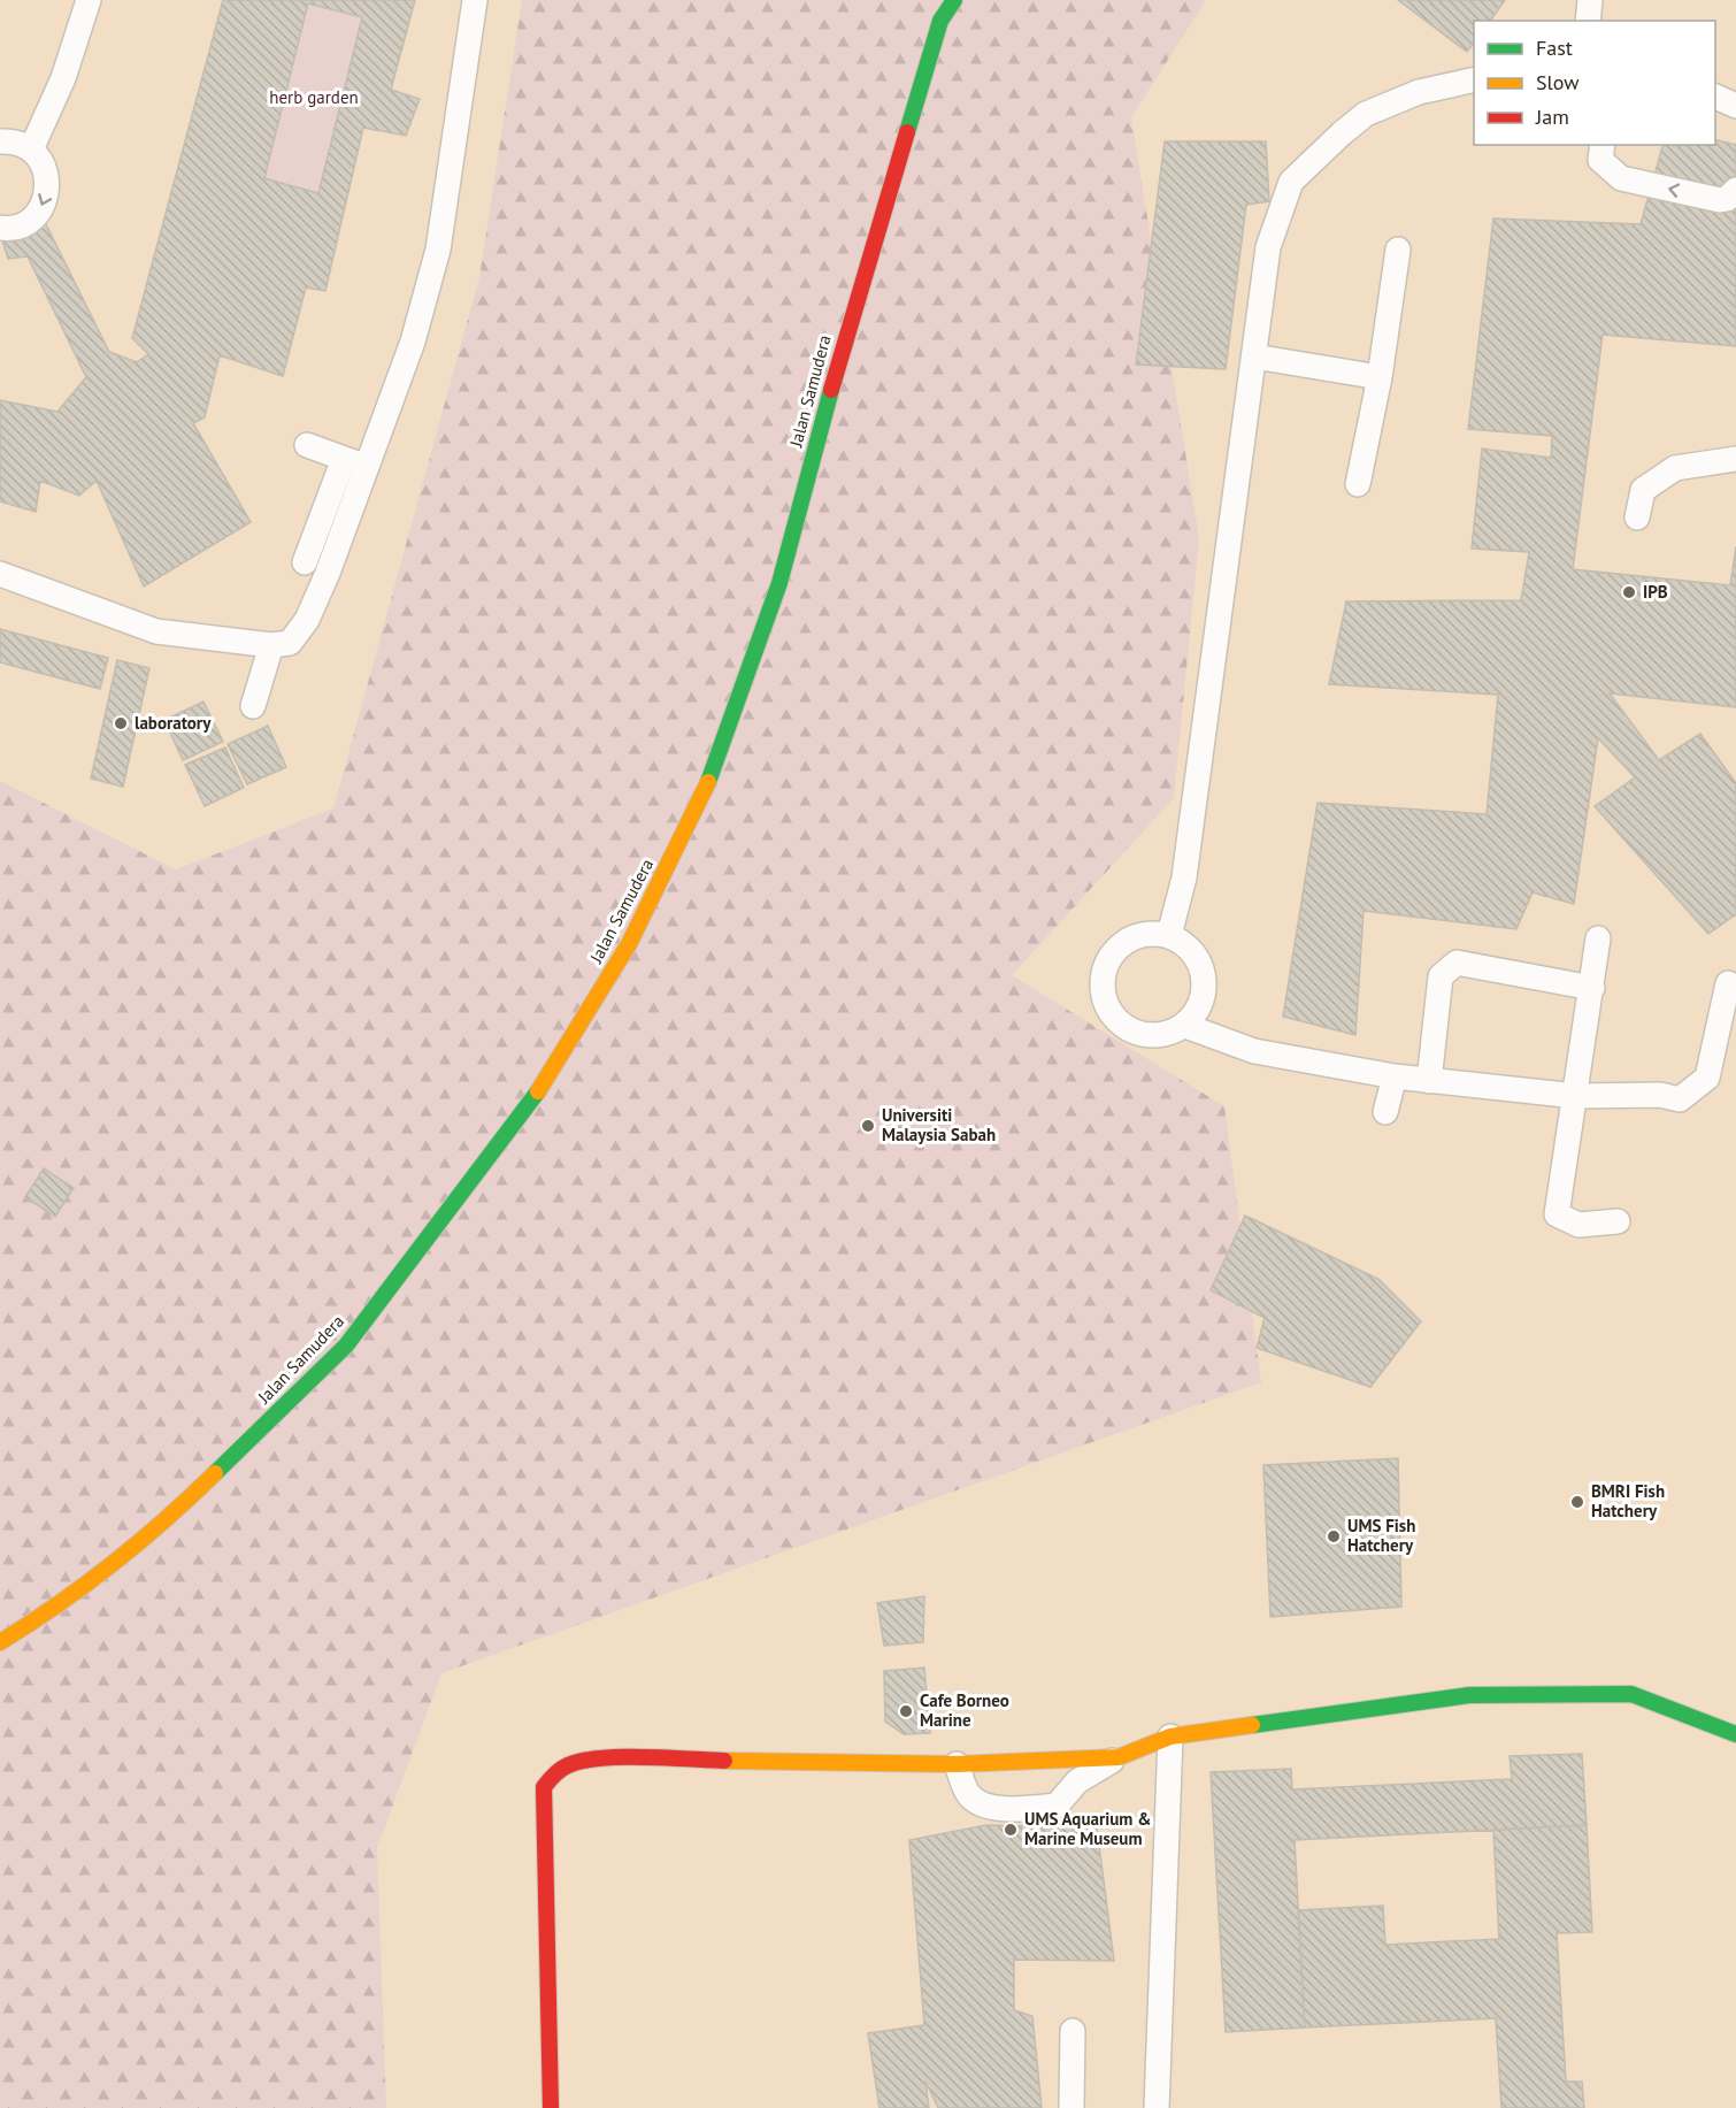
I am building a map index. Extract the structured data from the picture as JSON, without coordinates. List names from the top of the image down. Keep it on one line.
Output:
{"streets":{"street":["Jalan Samudera"]},"parks":["herb garden"],"places":["IPB","laboratory","Universiti Malaysia Sabah","BMRI Fish Hatchery","UMS Fish Hatchery","Cafe Borneo Marine","UMS Aquarium & Marine Museum"],"legend":["Fast","Slow","Jam"]}
